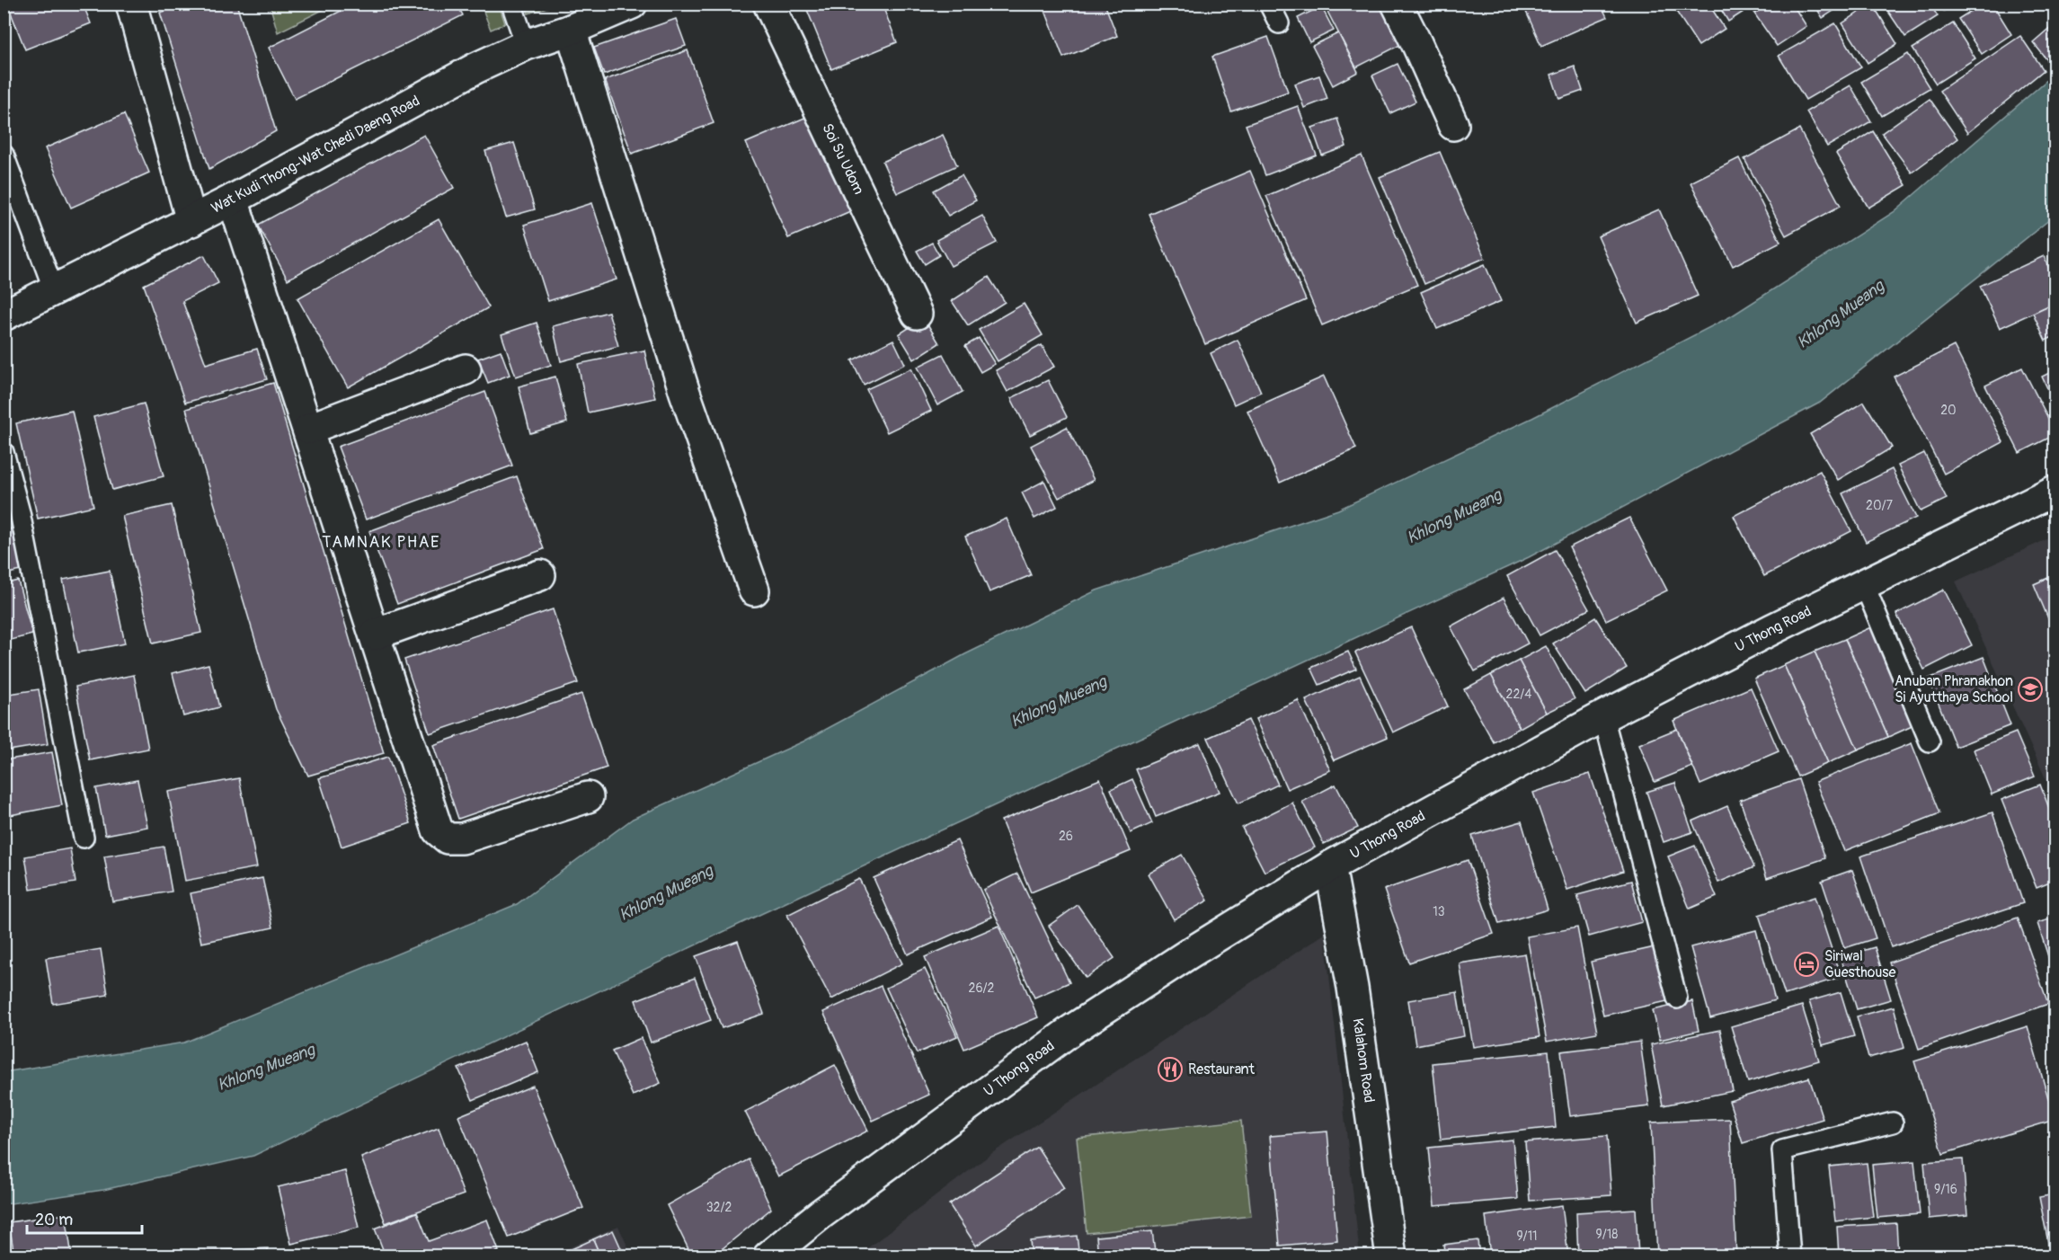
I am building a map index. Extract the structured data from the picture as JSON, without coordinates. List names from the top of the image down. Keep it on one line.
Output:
{"streets":{"street":["Wat Kudi Thong-Wat Chedi Daeng Road","Soi Su Udom","U Thong Road","Kalahom Road"]},"crossings":[["U Thong Road","Kalahom Road"]],"districts":["TAMNAK PHAE"],"water":["Khlong Mueang"],"places":{"school or university":["Anuban Phranakhon Si Ayutthaya School"],"hotel":["Siriwal Guesthouse"],"restaurant":["Restaurant"]},"house_numbers":["20","20/7","22/4","26","13","26/2","9/16","32/2","9/18","9/11"],"scale_bar":"20 m"}
